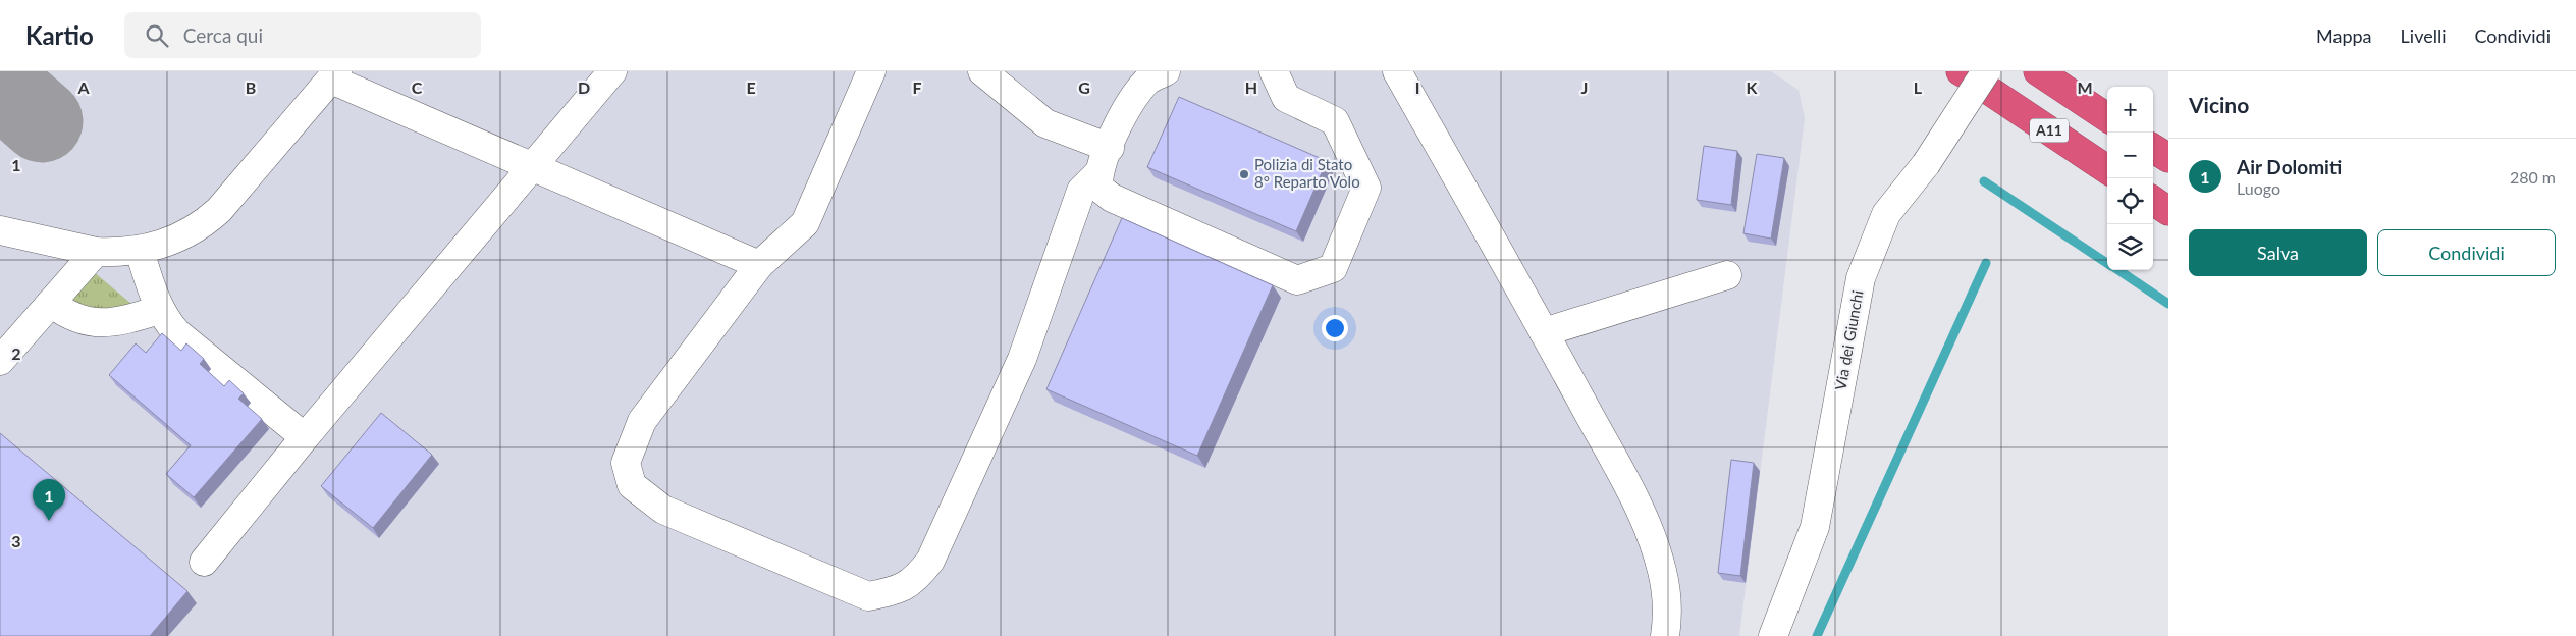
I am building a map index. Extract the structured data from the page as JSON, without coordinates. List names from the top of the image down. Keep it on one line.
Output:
{"streets":{"highway":["A11"],"street":["Via dei Giunchi"]},"crossings":[["A11","Via dei Giunchi"]],"places":["Polizia di Stato 8° Reparto Volo"],"page":{"header":"Kartio","search":"Cerca qui","nav":["Mappa","Livelli","Condividi"],"heading":"Vicino","map_buttons":["+","−"],"list":[{"mark":"1","name":"Air Dolomiti","note":"Luogo","value":"280 m"}],"buttons":["Salva","Condividi"],"pins":"1"},"grid":{"columns":["A","B","C","D","E","F","G","H","I","J","K","L","M"],"rows":["1","2","3"]}}
